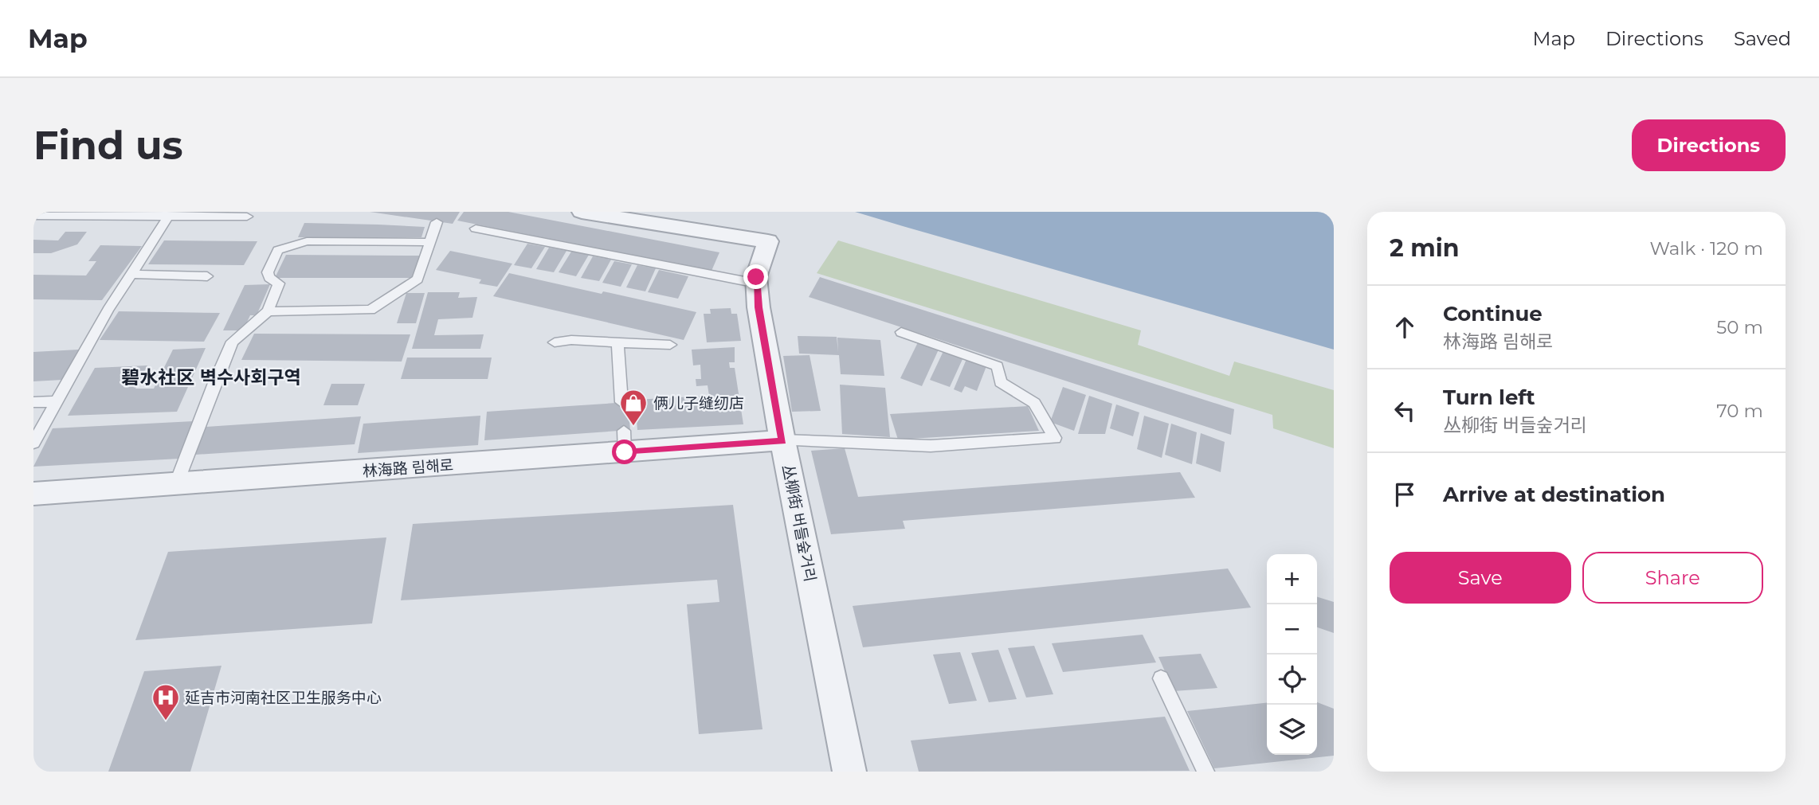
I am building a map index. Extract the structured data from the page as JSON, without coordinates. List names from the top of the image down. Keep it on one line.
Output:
{"streets":{"street":["林海路 림해로","丛柳街 버들숲거리"]},"crossings":[["林海路 림해로","丛柳街 버들숲거리"]],"districts":["碧水社区 벽수사회구역"],"places":{"shop":["俩儿子缝纫店"],"hospital":["延吉市河南社区卫生服务中心"]},"page":{"header":"Map","nav":["Map","Directions","Saved"],"buttons":["Directions",["Save","Share"]],"title":"Find us","heading":["2 min","Walk · 120 m"],"list":[["Continue","林海路 림해로","50 m"],["Turn left","丛柳街 버들숲거리","70 m"],"Arrive at destination"],"map_buttons":["+","−"]}}
